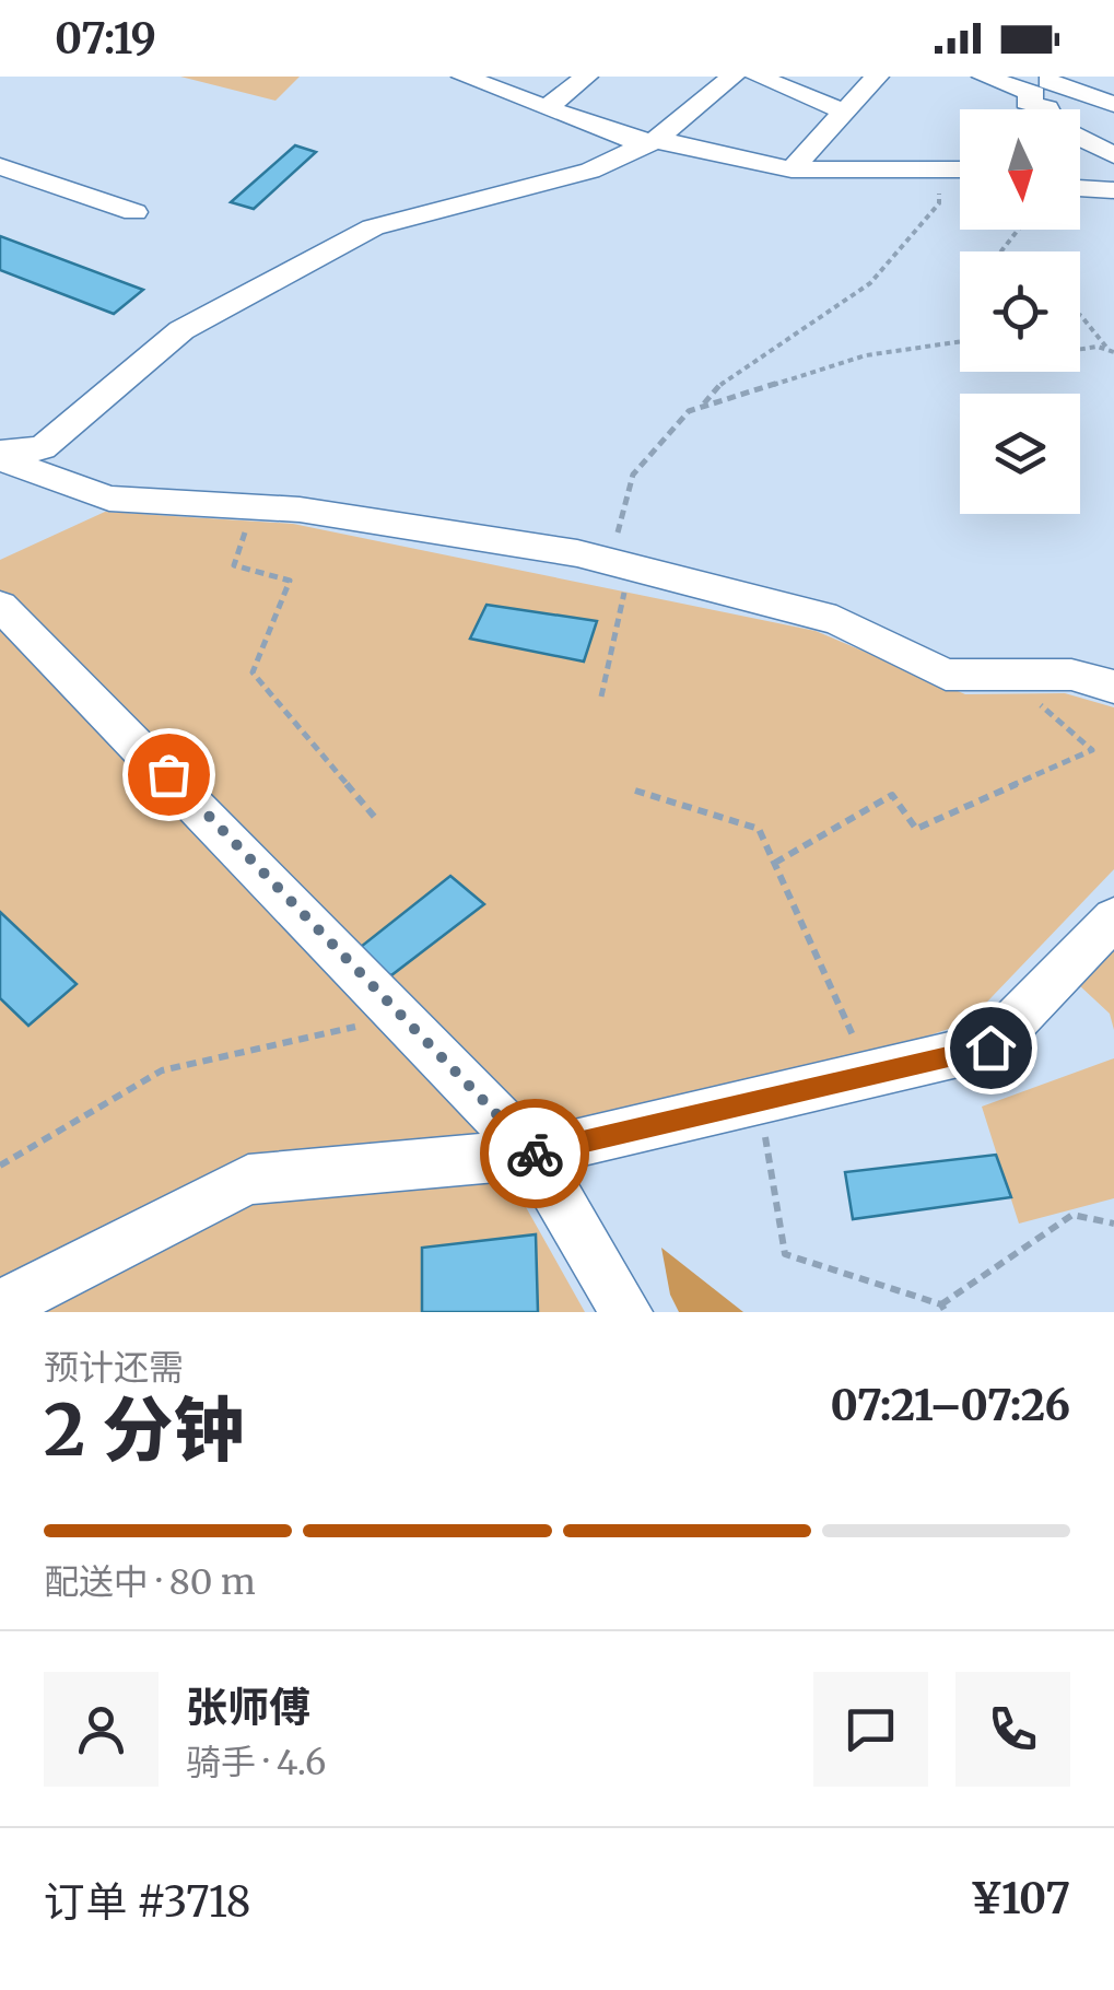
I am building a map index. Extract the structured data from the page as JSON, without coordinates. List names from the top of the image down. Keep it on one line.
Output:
{"north":"bottom","page":{"status":"07:19","heading":["2 分钟","预计还需","07:21–07:26"],"panel":["张师傅","骑手 · 4.6","订单 #3718","¥107"],"bar":"配送中 · 80 m"}}
